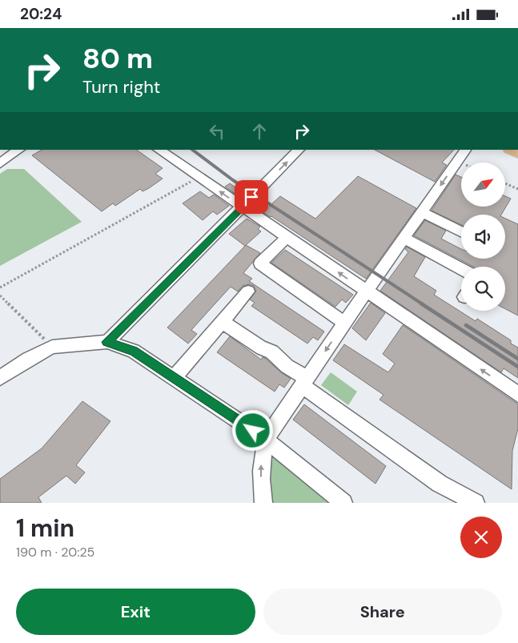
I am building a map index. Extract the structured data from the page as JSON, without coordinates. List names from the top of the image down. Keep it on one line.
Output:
{"north":"top right","page":{"status":"20:24","turn":["80 m","Turn right"],"heading":["1 min","190 m · 20:25"],"buttons":["Exit","Share"]}}
